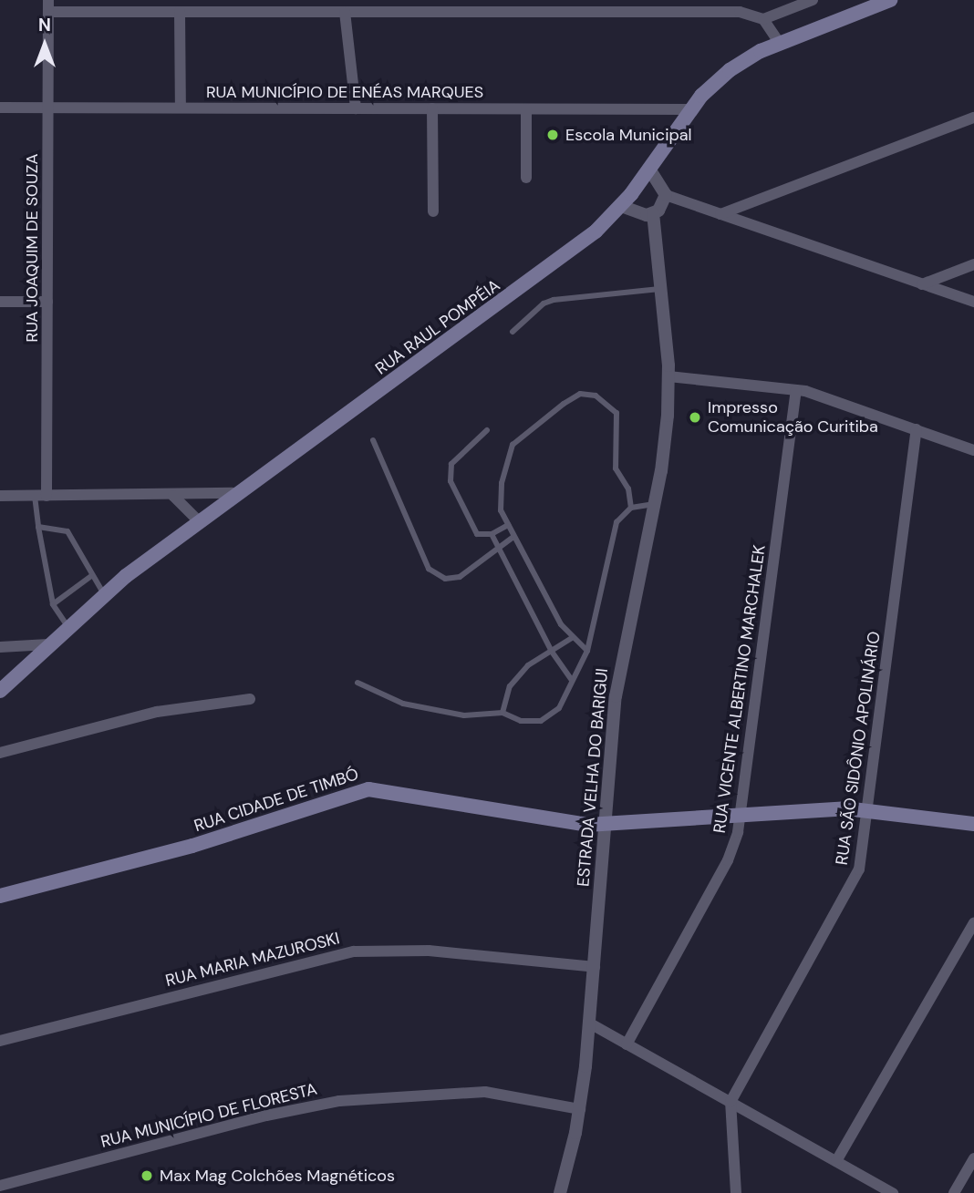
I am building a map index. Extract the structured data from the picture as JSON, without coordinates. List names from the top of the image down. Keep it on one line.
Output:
{"streets":{"main road":["RUA RAUL POMPÉIA","RUA CIDADE DE TIMBÓ"],"street":["RUA MUNICÍPIO DE ENÉAS MARQUES","RUA JOAQUIM DE SOUZA","RUA VICENTE ALBERTINO MARCHALEK","RUA SÃO SIDÔNIO APOLINÁRIO","ESTRADA VELHA DO BARIGUI","RUA MARIA MAZUROSKI","RUA MUNICÍPIO DE FLORESTA"]},"crossings":[["RUA MUNICÍPIO DE ENÉAS MARQUES","RUA JOAQUIM DE SOUZA"],["RUA MUNICÍPIO DE ENÉAS MARQUES","RUA RAUL POMPÉIA"],["RUA VICENTE ALBERTINO MARCHALEK","RUA CIDADE DE TIMBÓ"],["RUA SÃO SIDÔNIO APOLINÁRIO","RUA CIDADE DE TIMBÓ"],["ESTRADA VELHA DO BARIGUI","RUA CIDADE DE TIMBÓ"],["ESTRADA VELHA DO BARIGUI","RUA MARIA MAZUROSKI"],["ESTRADA VELHA DO BARIGUI","RUA MUNICÍPIO DE FLORESTA"]],"places":["Escola Municipal","Impresso Comunicação Curitiba","Max Mag Colchões Magnéticos"],"north":"top"}
